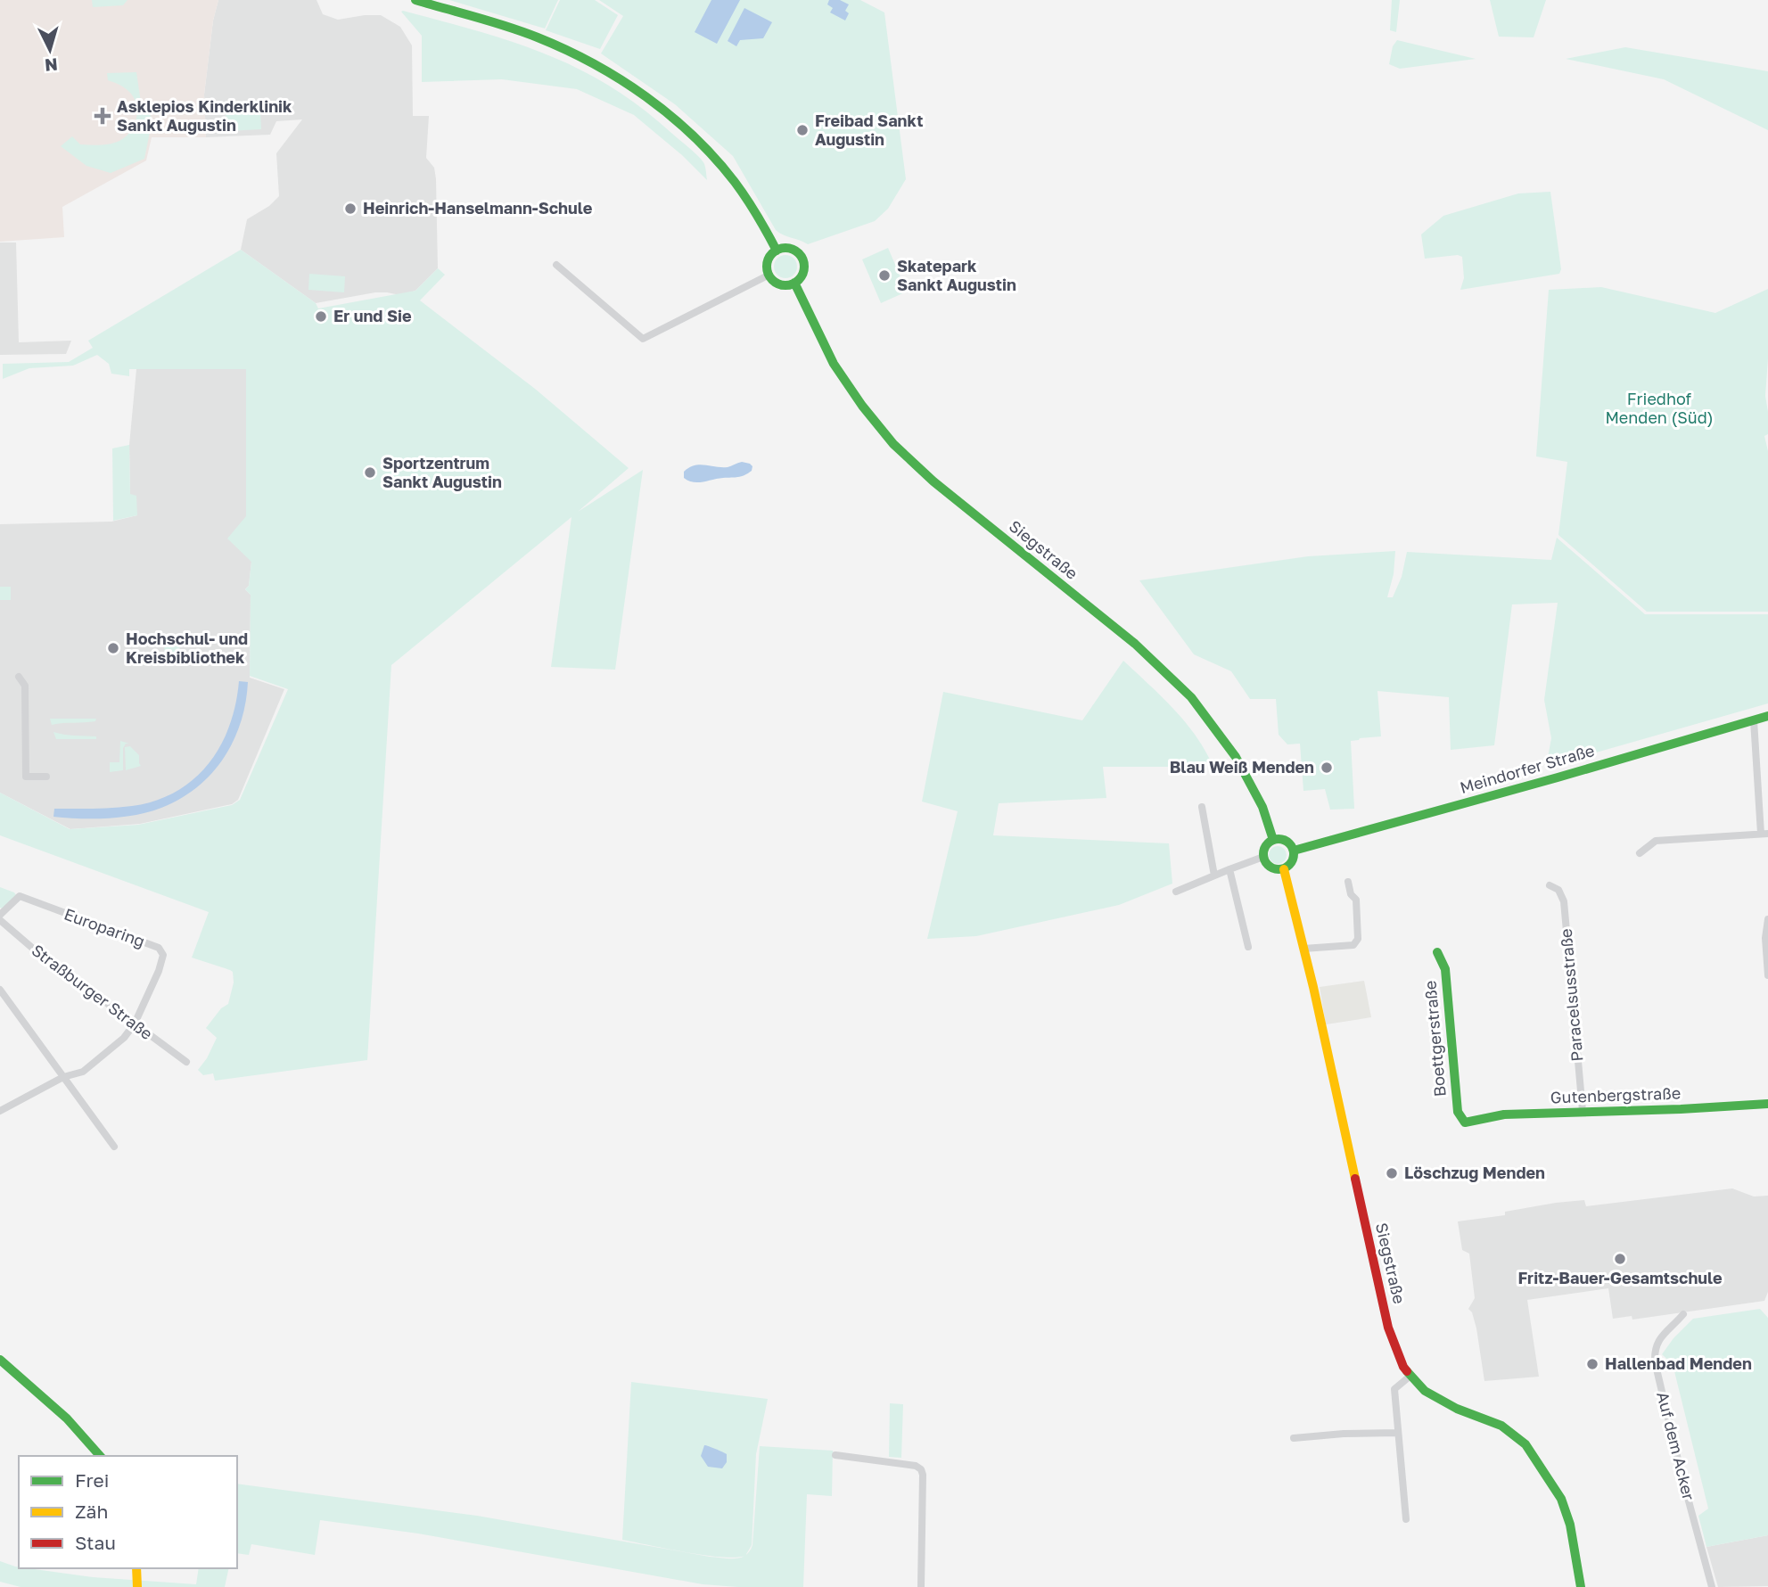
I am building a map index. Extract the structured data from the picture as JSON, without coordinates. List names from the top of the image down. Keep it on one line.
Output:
{"streets":{"main road":["Siegstraße","Meindorfer Straße","Boettgerstraße","Gutenbergstraße"],"street":["Europaring","Straßburger Straße","Paracelsusstraße","Auf dem Acker"]},"crossings":[["Siegstraße","Meindorfer Straße"],["Europaring","Straßburger Straße"],["Paracelsusstraße","Gutenbergstraße"],["Boettgerstraße","Gutenbergstraße"]],"parks":["Friedhof Menden (Süd)"],"places":{"health":["Asklepios Kinderklinik Sankt Augustin"],"other":["Freibad Sankt Augustin","Heinrich-Hanselmann-Schule","Skatepark Sankt Augustin","Er und Sie","Sportzentrum Sankt Augustin","Hochschul- und Kreisbibliothek","Blau Weiß Menden","Löschzug Menden","Fritz-Bauer-Gesamtschule","Hallenbad Menden"]},"legend":["Frei","Zäh","Stau"],"north":"bottom"}
